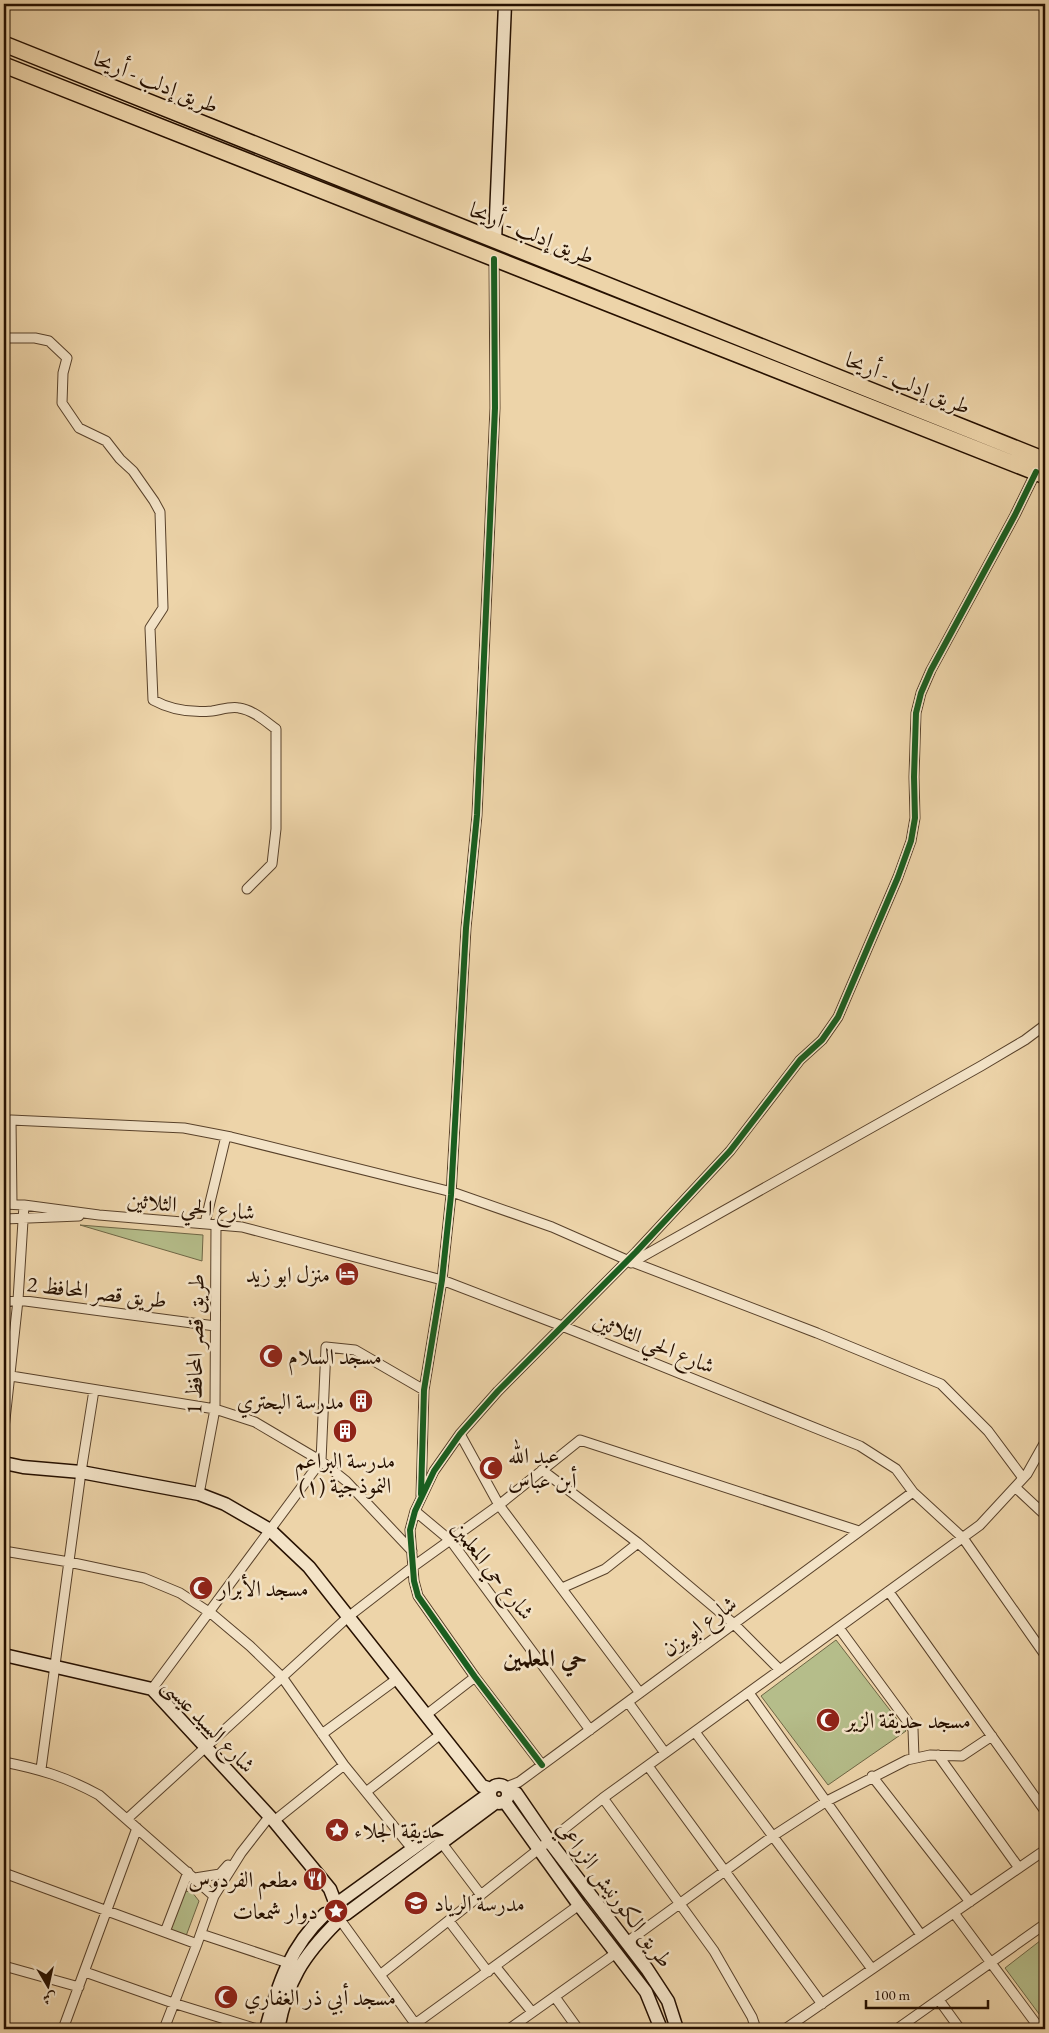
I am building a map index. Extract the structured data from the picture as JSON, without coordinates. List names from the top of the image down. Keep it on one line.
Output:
{"streets":{"main road":["طريق إدلب - أريحا"],"street":["شارع الحي الثلاثين","طريق قصر المحافظ 2","طريق قصر المحافظ 1","شارع حي المعلمين","شارع ابو يزن","شارع السيد عيسى","طريق الكورنيش الزراعي"]},"crossings":[["شارع الحي الثلاثين","طريق قصر المحافظ 1"],["شارع الحي الثلاثين","شارع ابو يزن"],["طريق قصر المحافظ 2","طريق قصر المحافظ 1"],["شارع حي المعلمين","شارع ابو يزن"],["شارع ابو يزن","طريق الكورنيش الزراعي"]],"districts":["حي المعلمين"],"places":{"hotel":["منزل ابو زيد"],"mosque":["مسجد السلام","عبد الله أبن عباس","مسجد الأبرار","مسجد حديقة الزير","مسجد أبي ذر الغفاري"],"building":["مدرسة البحتري","مدرسة البراعم النموذجية (١)"],"place":["حديقة الجلاء","دوار شمعات"],"restaurant":["مطعم الفردوس"],"school or university":["مدرسة الرياد"]},"scale_bar":"100 m","north":"bottom"}
